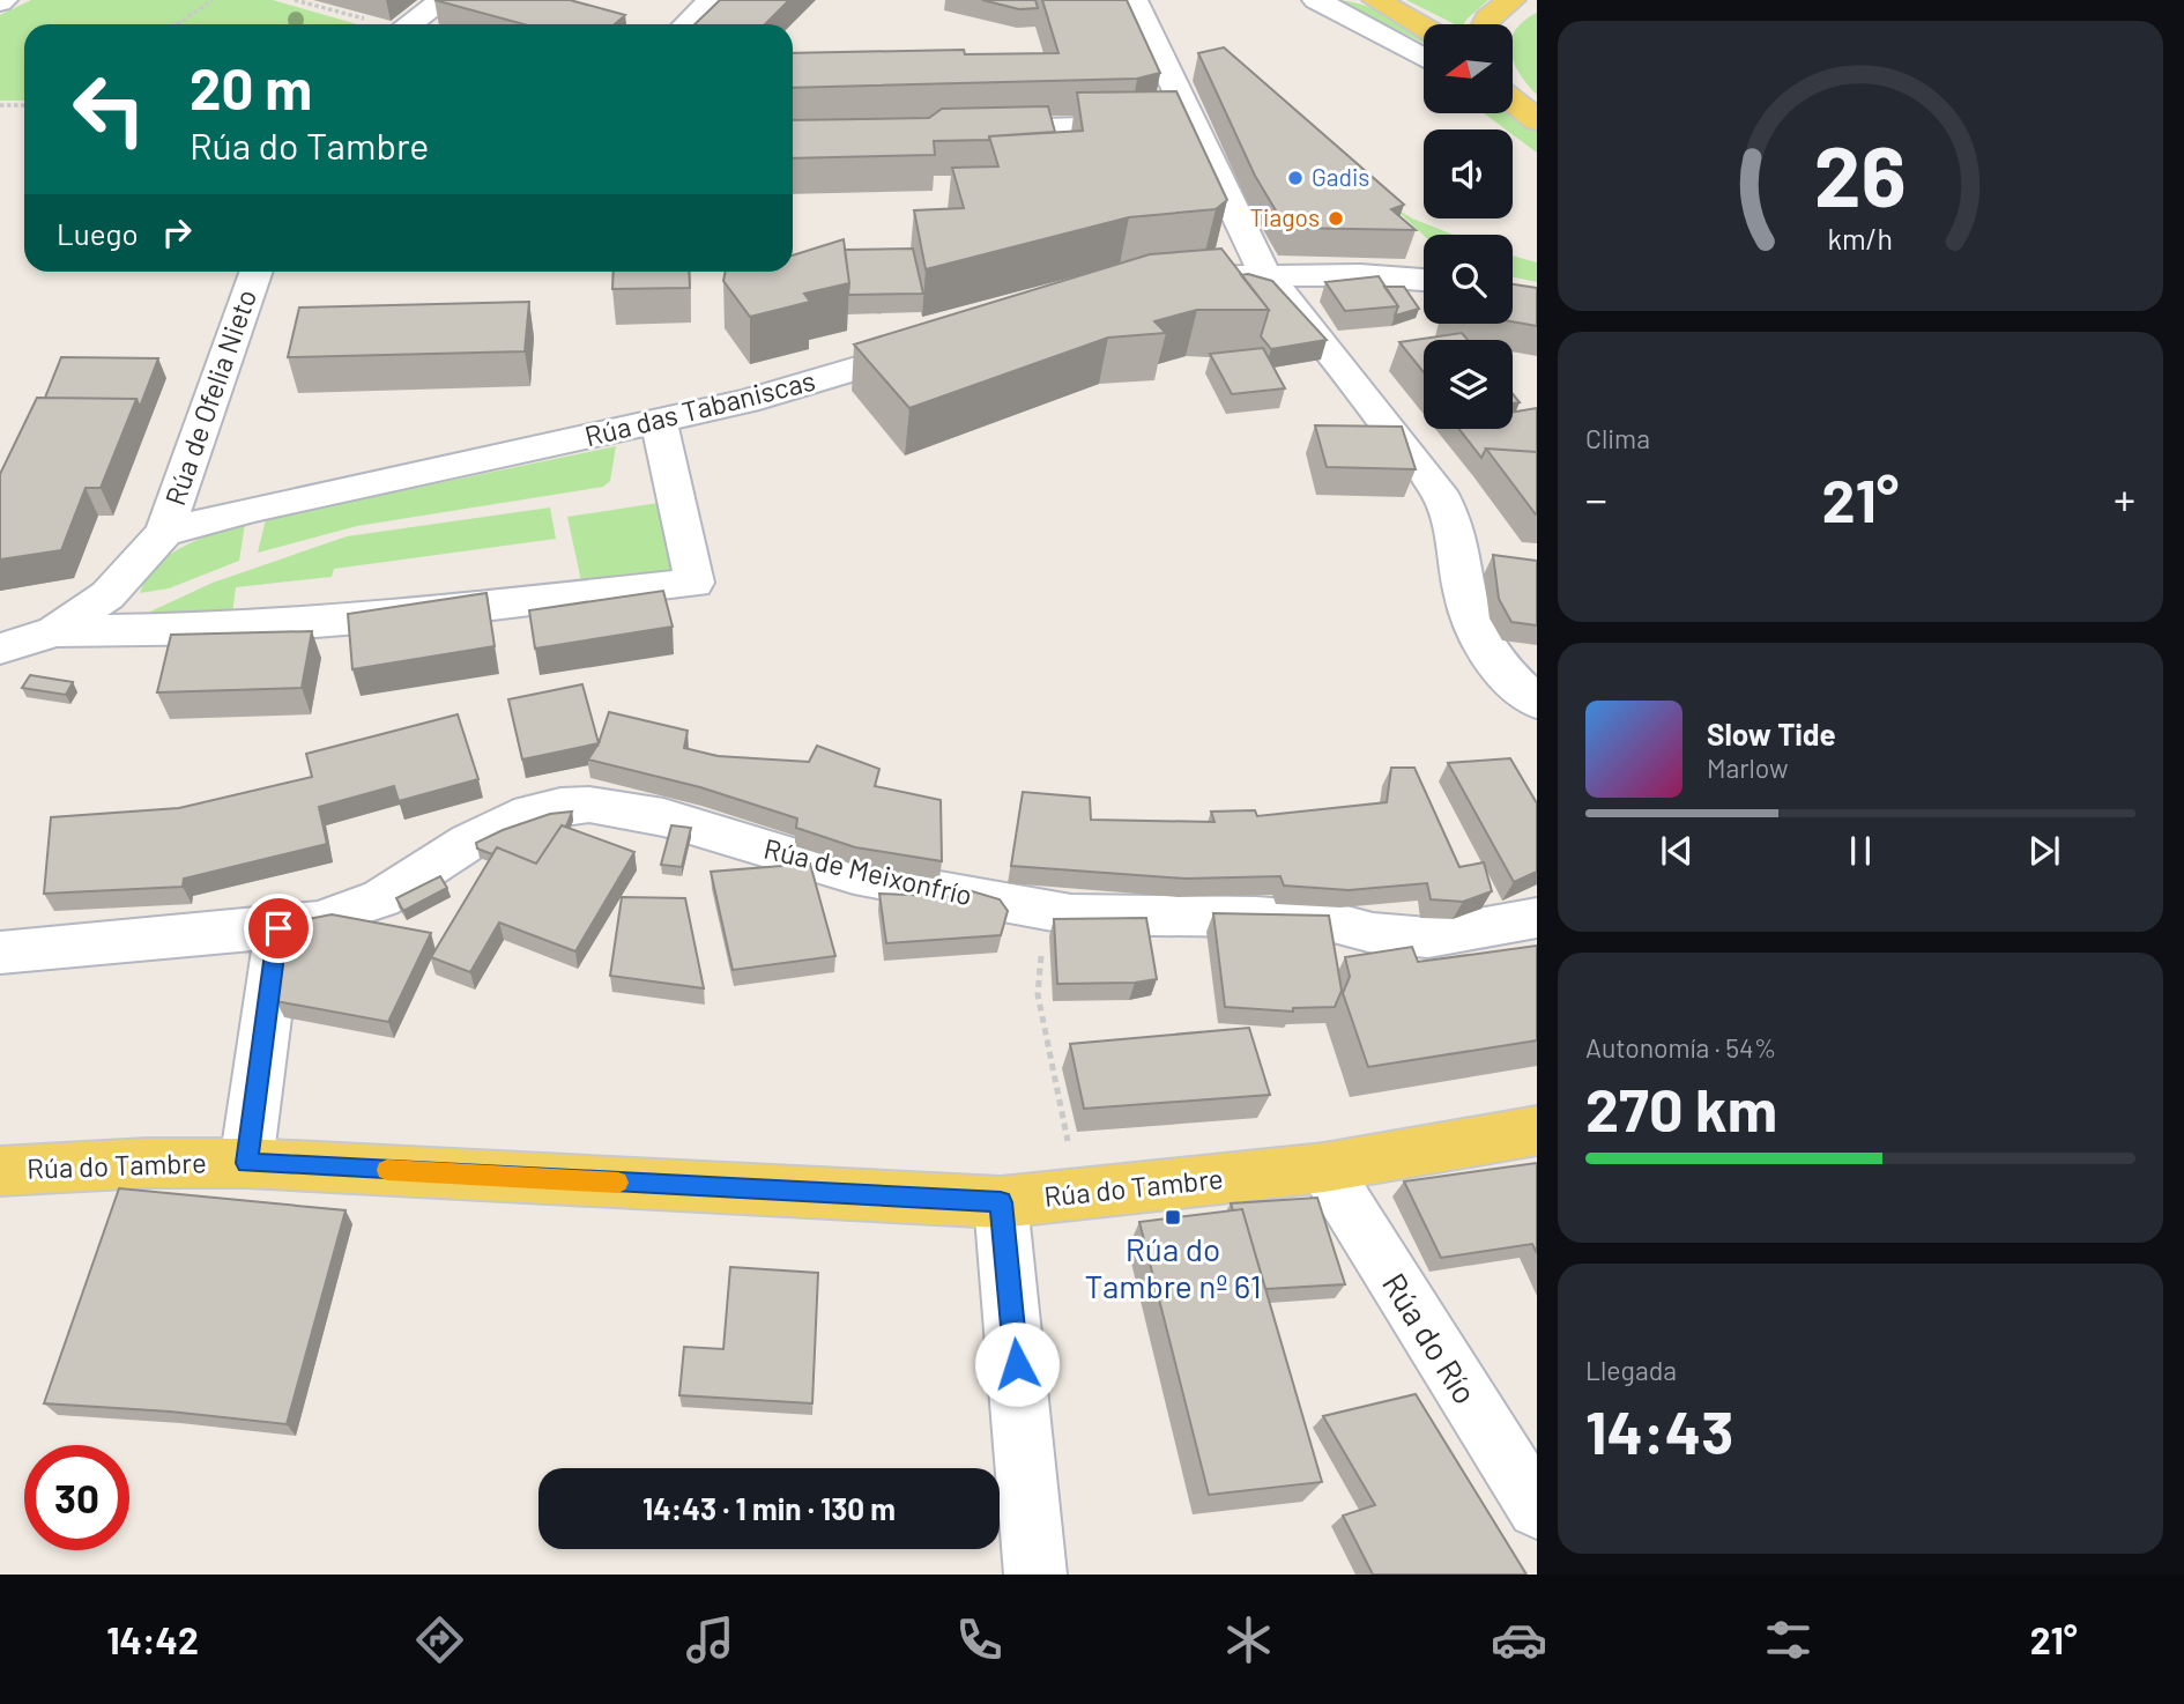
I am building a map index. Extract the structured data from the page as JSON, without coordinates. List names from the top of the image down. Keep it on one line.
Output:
{"streets":{"main road":["Rúa do Tambre"],"street":["Rúa de Ofelia Nieto","Rúa das Tabaniscas","Rúa de Meixonfrío","Rúa do Río"]},"crossings":[["Rúa de Ofelia Nieto","Rúa das Tabaniscas"],["Rúa do Tambre","Rúa do Río"]],"places":{"other":["Gadis","Tiagos"],"transit":["Rúa do Tambre nº 61"]},"north":"left","page":{"turn":["20 m","Rúa do Tambre"],"then":"Luego","tile":["Clima",["Autonomía · 54%","270 km"],["Llegada","14:43"]],"heat":["−","21°","+"],"song":["Slow Tide","Marlow"],"limit":"30","trip":"14:43 · 1 min · 130 m","tabs":["14:42","21°"],"gauge":["26","km/h"]}}
